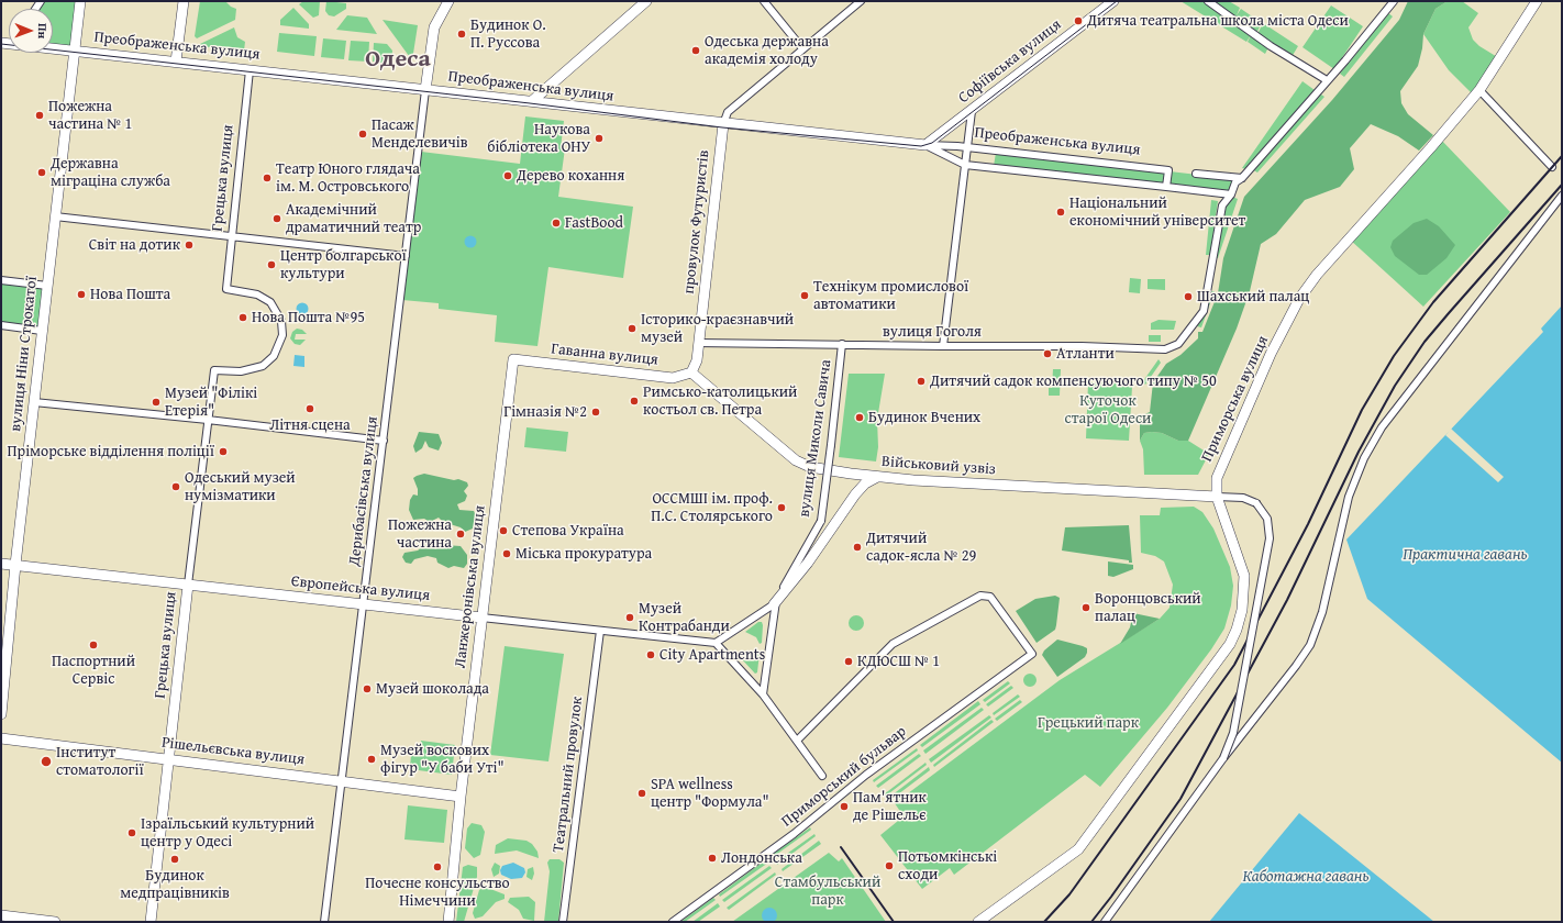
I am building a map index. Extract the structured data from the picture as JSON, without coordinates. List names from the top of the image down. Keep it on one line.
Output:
{"streets":{"street":["Преображенська вулиця","Софіївська вулиця","Грецька вулиця","провулок Футуристів","вулиця Гоголя","вулиця Ніни Строкатої","Гаванна вулиця","Приморська вулиця","вулиця Миколи Савича","Військовий узвіз","Дерибасівська вулиця","Ланжеронівська вулиця","Європейська вулиця","Рішельєвська вулиця","Театральний провулок","Приморський бульвар"]},"crossings":[["Преображенська вулиця","Софіївська вулиця"],["Преображенська вулиця","Грецька вулиця"],["Преображенська вулиця","провулок Футуристів"],["Преображенська вулиця","вулиця Гоголя"],["Преображенська вулиця","вулиця Ніни Строкатої"],["Преображенська вулиця","Дерибасівська вулиця"],["Грецька вулиця","Європейська вулиця"],["Грецька вулиця","Рішельєвська вулиця"],["провулок Футуристів","вулиця Гоголя"],["провулок Футуристів","Гаванна вулиця"],["провулок Футуристів","Військовий узвіз"],["вулиця Гоголя","вулиця Миколи Савича"],["вулиця Ніни Строкатої","Європейська вулиця"],["Гаванна вулиця","Військовий узвіз"],["Гаванна вулиця","Ланжеронівська вулиця"],["Приморська вулиця","Військовий узвіз"],["Дерибасівська вулиця","Європейська вулиця"],["Дерибасівська вулиця","Рішельєвська вулиця"],["Ланжеронівська вулиця","Європейська вулиця"],["Ланжеронівська вулиця","Рішельєвська вулиця"],["Європейська вулиця","Театральний провулок"]],"districts":["Одеса"],"water":["Практична гавань","Каботажна гавань"],"parks":["Куточок старої Одеси","Грецький парк","Стамбульський парк"],"places":["Дитяча театральна школа міста Одеси","Будинок О. П. Руссова","Одеська державна академія холоду","Пожежна частина № 1","Пасаж Менделевичів","Наукова бібліотека ОНУ","Державна міграціна служба","Дерево кохання","Театр Юного глядача ім. М. Островського","Національний економічний університет","Академічний драматичний театр","FastBood","Світ на дотик","Центр болгарської культури","Нова Пошта","Технікум промислової автоматики","Шахський палац","Нова Пошта №95","Історико-краєзнавчий музей","Атланти","Дитячий садок компенсуючого типу № 50","Римсько-католицький костьол св. Петра","Музей \"Філікі Етерія\"","Літня сцена","Гімназія №2","Будинок Вчених","Прiморське відділення поліції","Одеський музей нумізматики","ОССМШІ ім. проф. П.С. Столярського","Степова Україна","Пожежна частина","Дитячий садок-ясла № 29","Міська прокуратура","Воронцовський палац","Музей Контрабанди","Паспортний Сервіс","City Apartments","КДЮСШ № 1","Музей шоколада","Музей воскових фігур \"У баби Уті\"","Інститут стоматології","SPA wellness центр \"Формула\"","Пам'ятник де Рішельє","Ізраїльський культурний центр у Одесі","Лондонська","Будинок медпрацівників","Потьомкінські сходи","Почесне консульство Німеччини"],"north":"right"}
